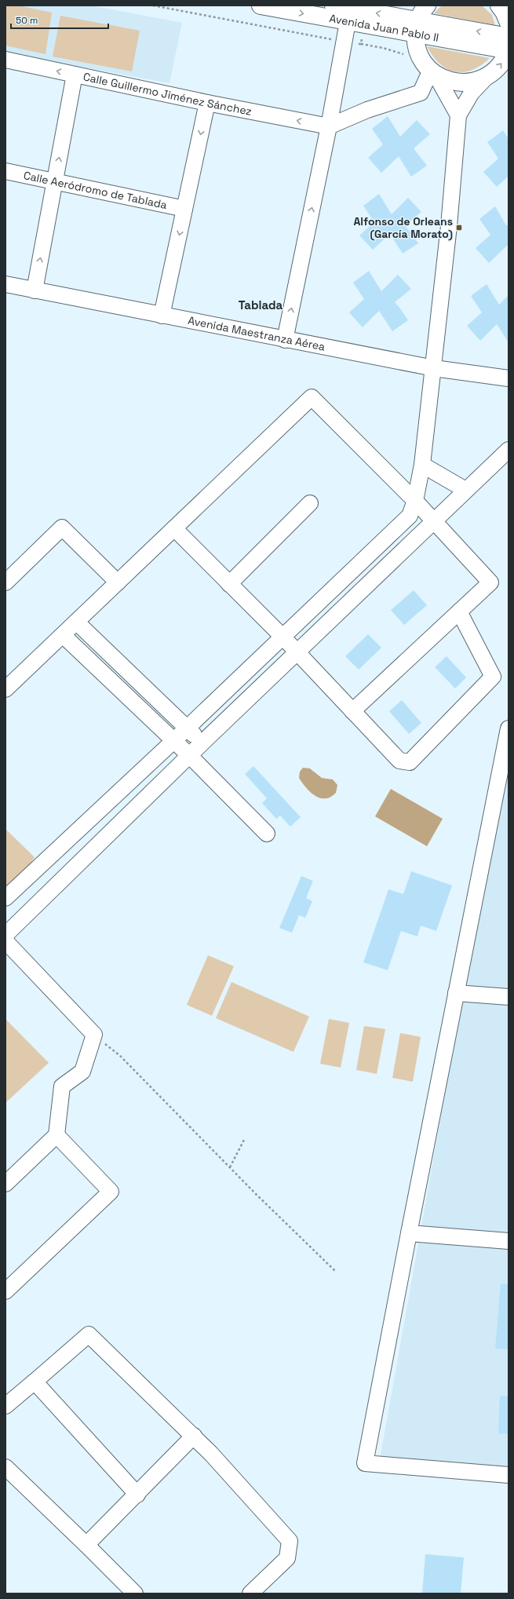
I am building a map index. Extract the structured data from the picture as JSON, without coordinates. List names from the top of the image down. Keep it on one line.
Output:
{"streets":{"main road":["Avenida Juan Pablo II"],"street":["Calle Guillermo Jiménez Sánchez","Calle Aeródromo de Tablada","Avenida Maestranza Aérea"]},"one_way":["Calle Guillermo Jiménez Sánchez"],"districts":["Tablada"],"places":{"transit":["Alfonso de Orleans (García Morato)"]},"scale_bar":"50 m"}
